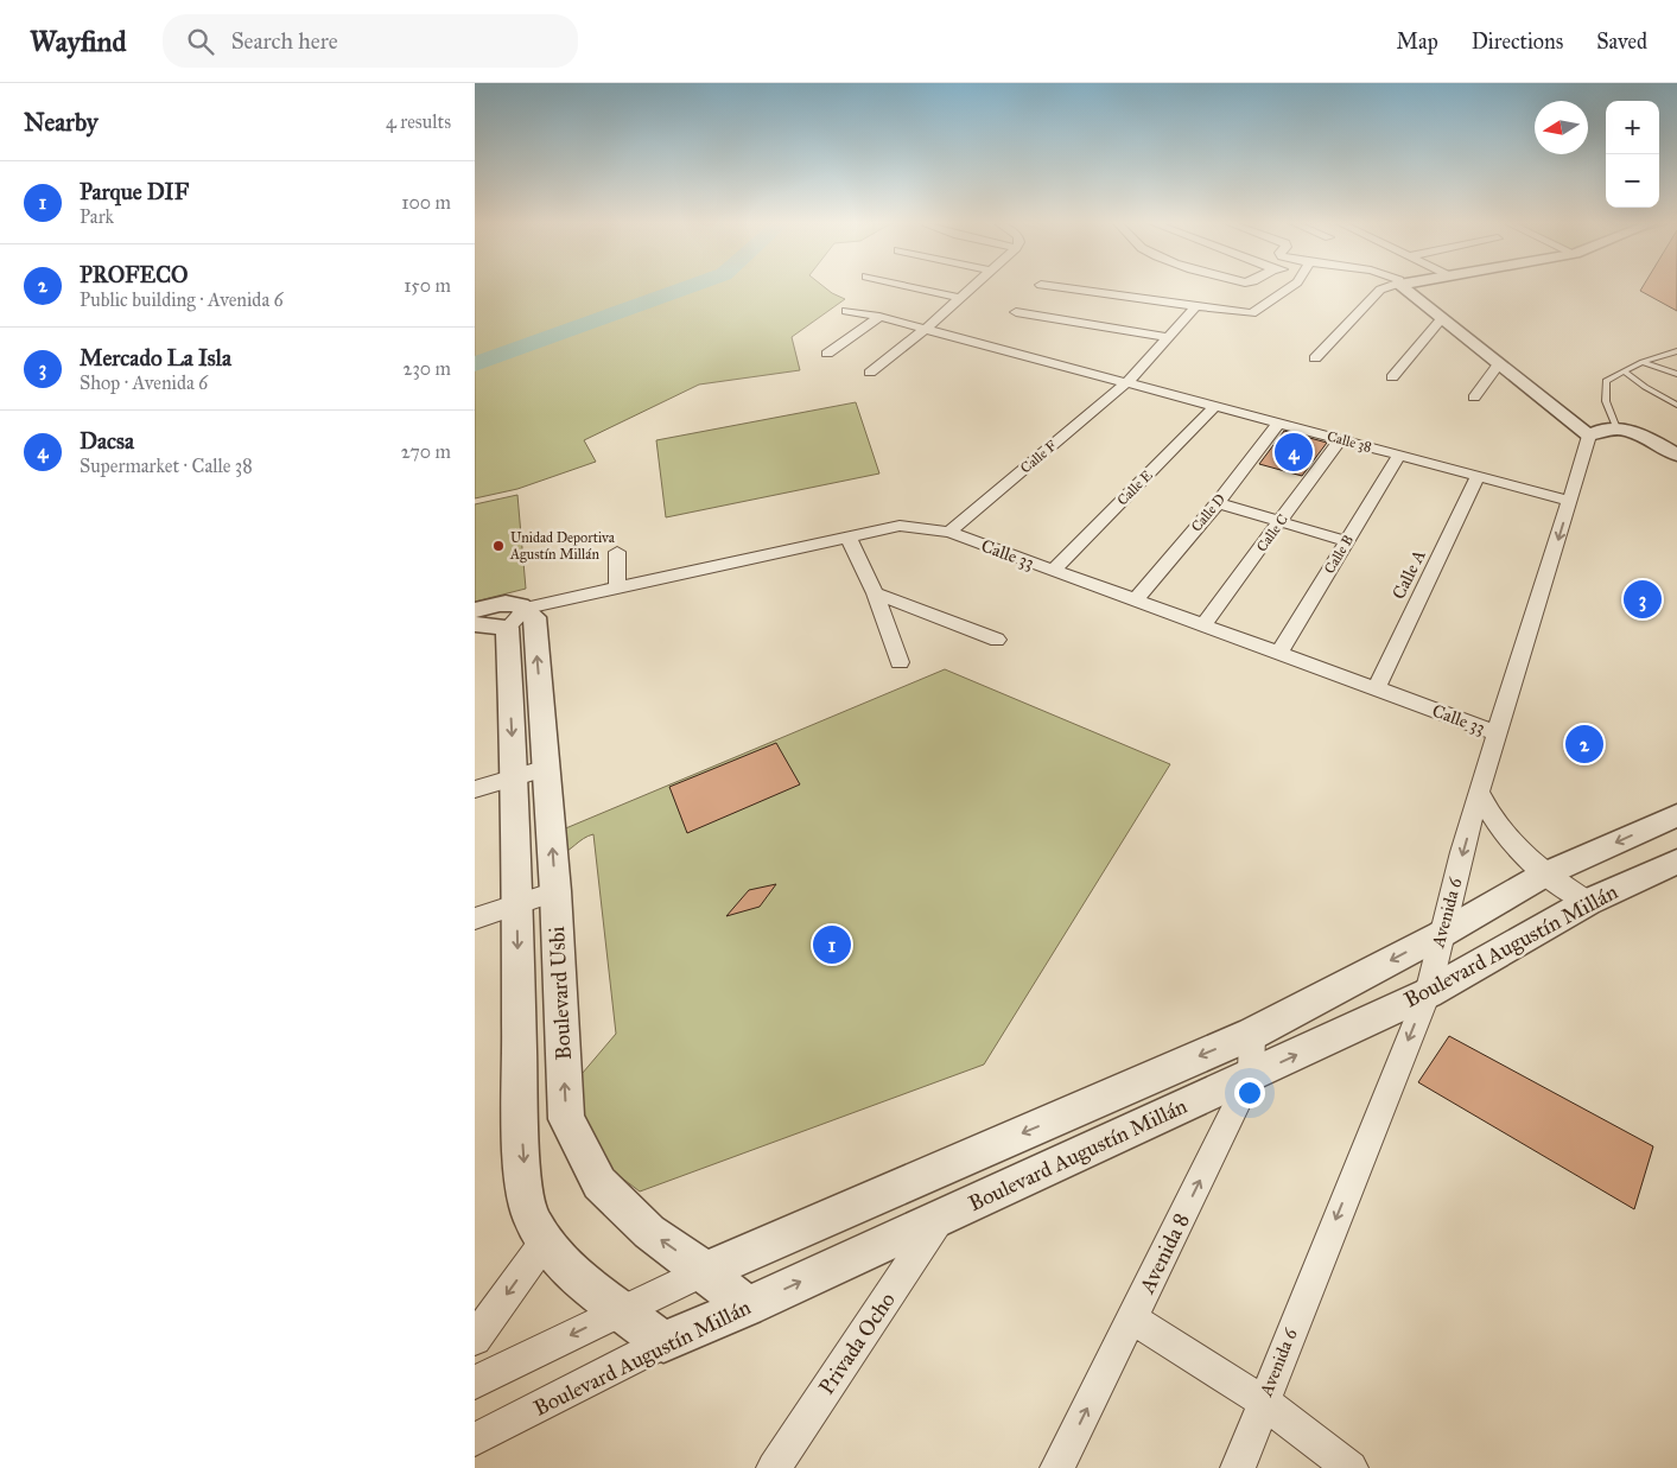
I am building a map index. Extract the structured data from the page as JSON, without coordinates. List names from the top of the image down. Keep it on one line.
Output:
{"streets":{"street":["Calle 38","Calle F","Calle E","Calle D","Calle C","Calle 33","Calle B","Calle A","Avenida 6","Boulevard Augustín Millán","Boulevard Usbi","Avenida 8","Privada Ocho"]},"crossings":[["Calle 38","Calle F"],["Calle 38","Calle E"],["Calle 38","Calle D"],["Calle 38","Calle C"],["Calle 38","Calle B"],["Calle 38","Calle A"],["Calle 38","Avenida 6"],["Calle F","Calle 33"],["Calle E","Calle 33"],["Calle D","Calle 33"],["Calle C","Calle 33"],["Calle 33","Calle B"],["Calle 33","Calle A"],["Calle 33","Avenida 6"],["Calle 33","Boulevard Usbi"],["Avenida 6","Boulevard Augustín Millán"],["Boulevard Augustín Millán","Boulevard Usbi"],["Boulevard Augustín Millán","Avenida 8"],["Boulevard Augustín Millán","Privada Ocho"]],"one_way":["Avenida 6","Avenida 8"],"places":["Unidad Deportiva Agustín Millán"],"north":"left","page":{"header":"Wayfind","search":"Search here","nav":["Map","Directions","Saved"],"heading":["Nearby","4 results"],"map_buttons":["+","−"],"list":[{"mark":"1","name":"Parque DIF","note":"Park","value":"100 m"},{"mark":"2","name":"PROFECO","note":"Public building · Avenida 6","value":"150 m"},{"mark":"3","name":"Mercado La Isla","note":"Shop · Avenida 6","value":"230 m"},{"mark":"4","name":"Dacsa","note":"Supermarket · Calle 38","value":"270 m"}],"pins":["4","3","2","1"]}}
